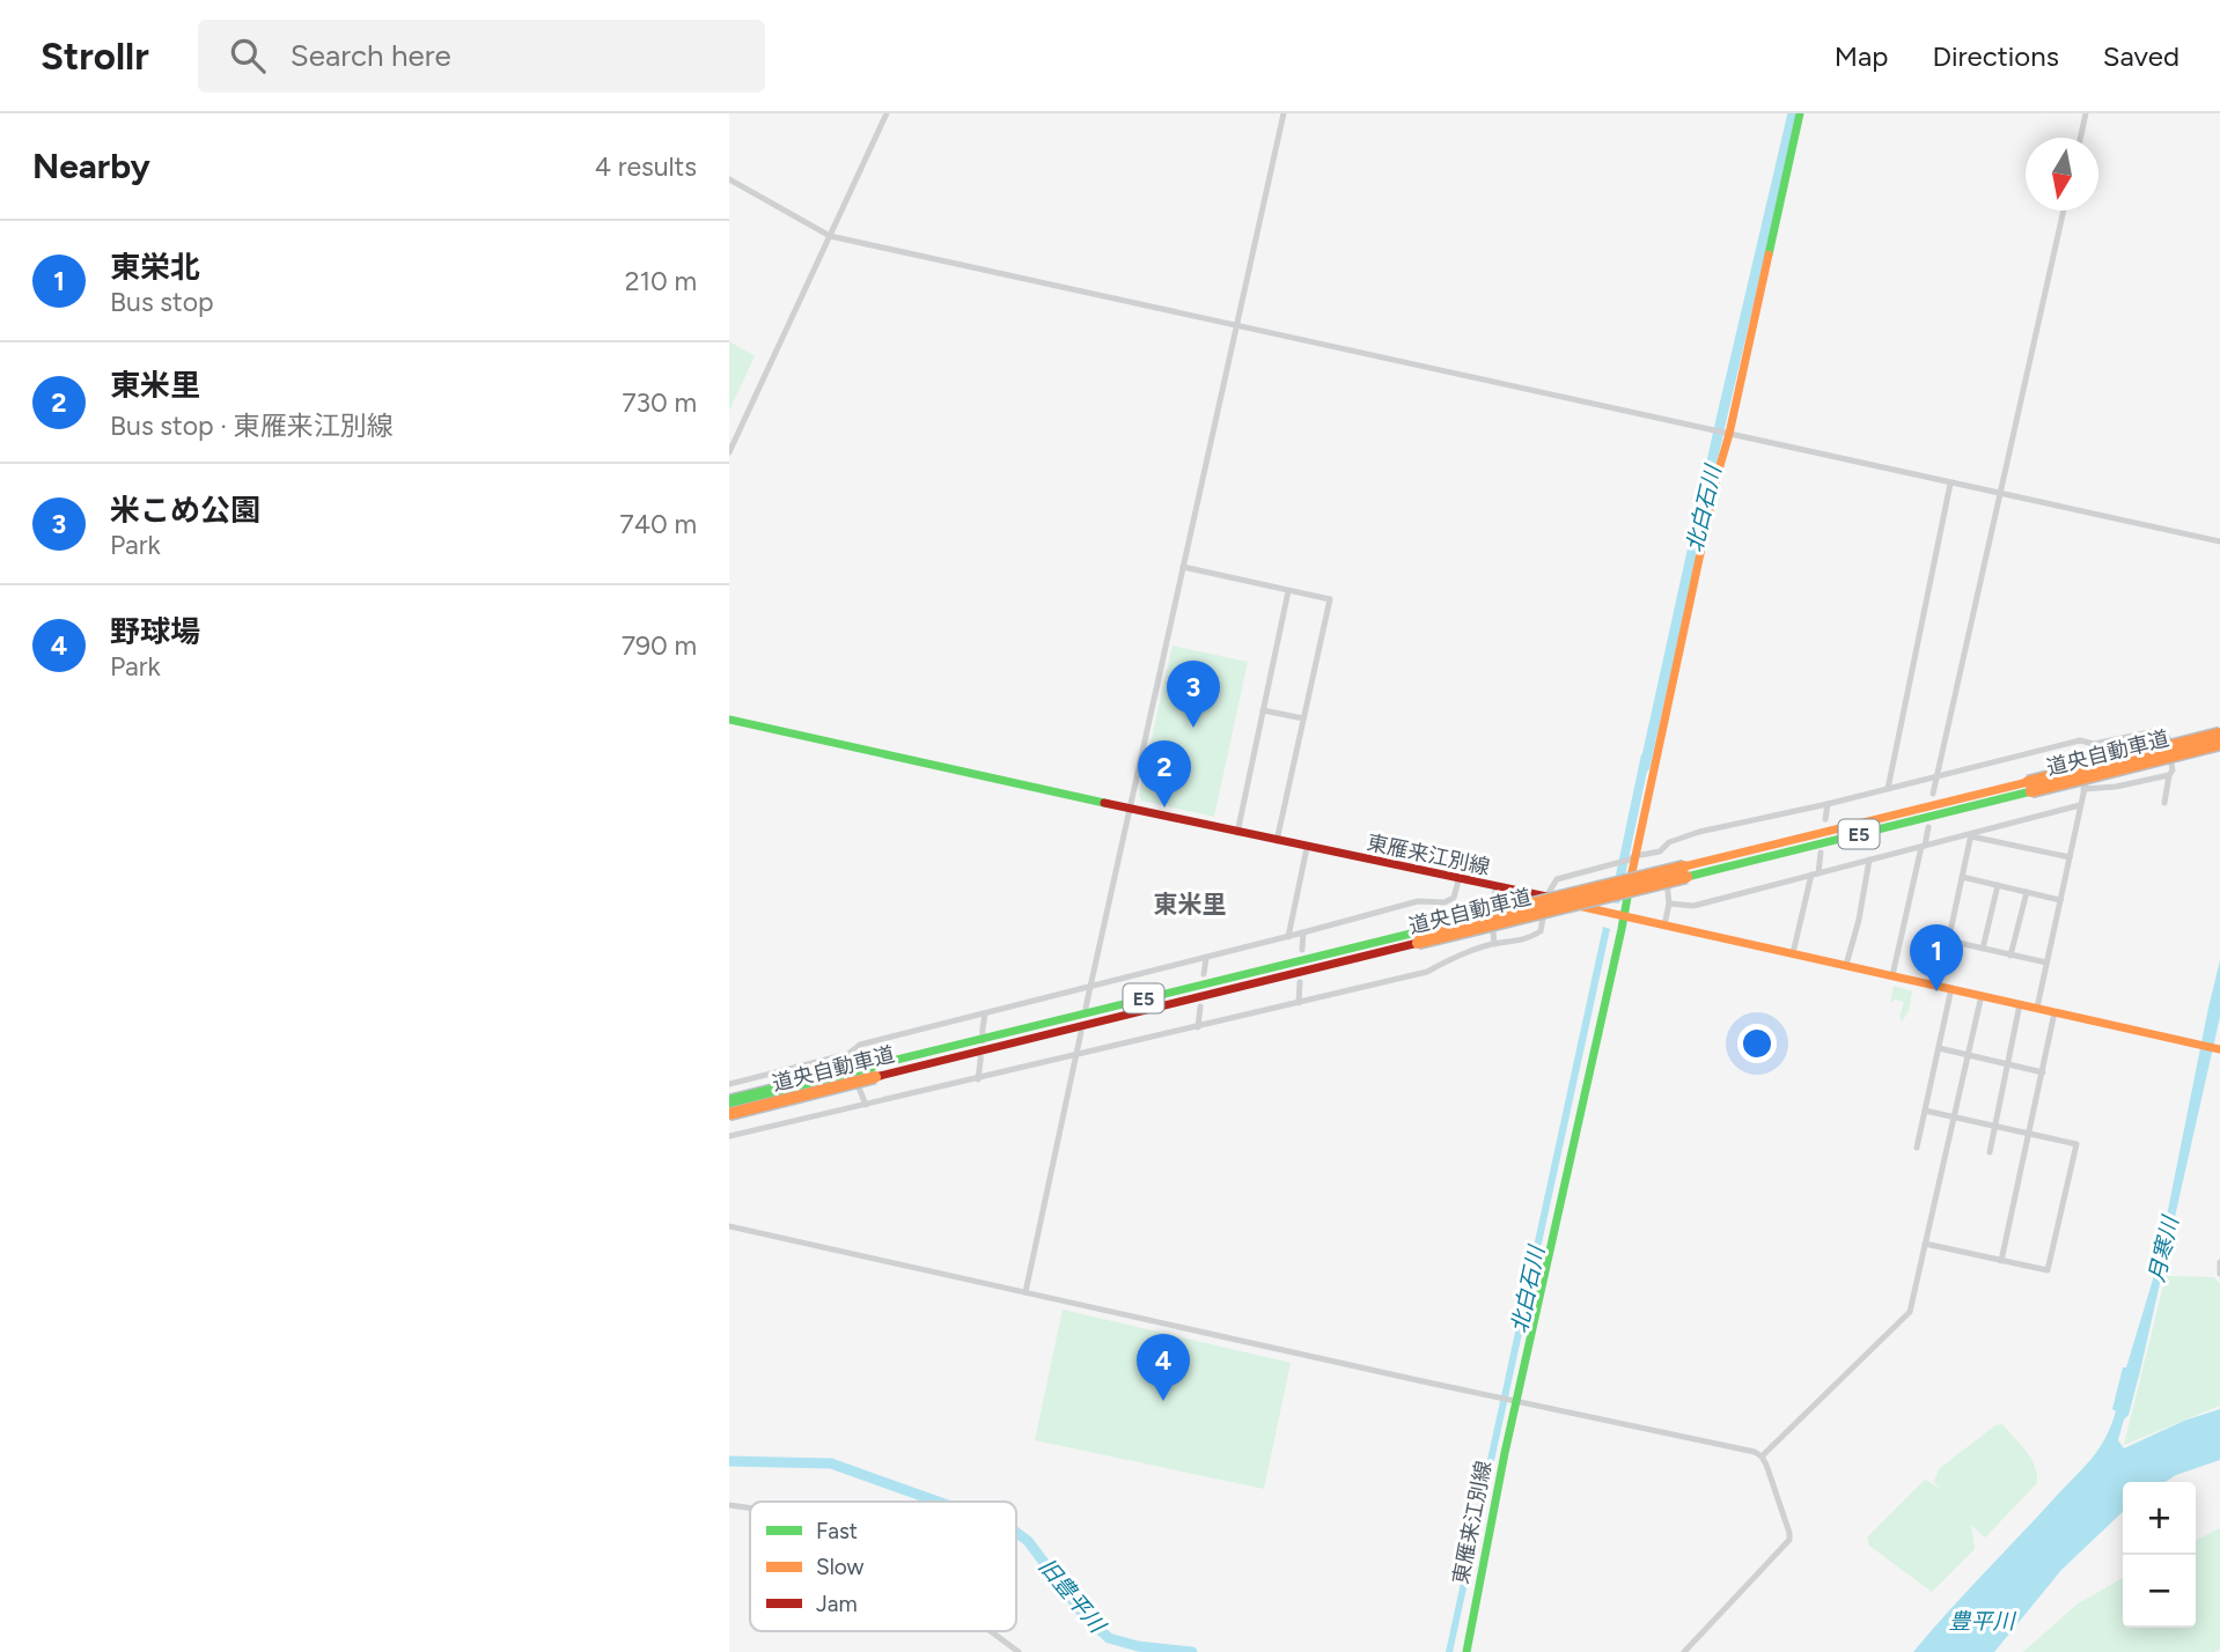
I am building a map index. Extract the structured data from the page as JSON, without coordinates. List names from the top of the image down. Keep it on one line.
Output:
{"streets":{"main road":["道央自動車道","E5","東雁来江別線"]},"districts":["東米里"],"water":["北白石川","月寒川","旧豊平川","豊平川"],"legend":["Fast","Slow","Jam"],"north":"bottom","page":{"header":"Strollr","search":"Search here","nav":["Map","Directions","Saved"],"heading":["Nearby","4 results"],"list":[{"mark":"1","name":"東栄北","note":"Bus stop","value":"210 m"},{"mark":"2","name":"東米里","note":"Bus stop · 東雁来江別線","value":"730 m"},{"mark":"3","name":"米こめ公園","note":"Park","value":"740 m"},{"mark":"4","name":"野球場","note":"Park","value":"790 m"}],"pins":["3","2","1","4"],"map_buttons":["+","−"]}}
